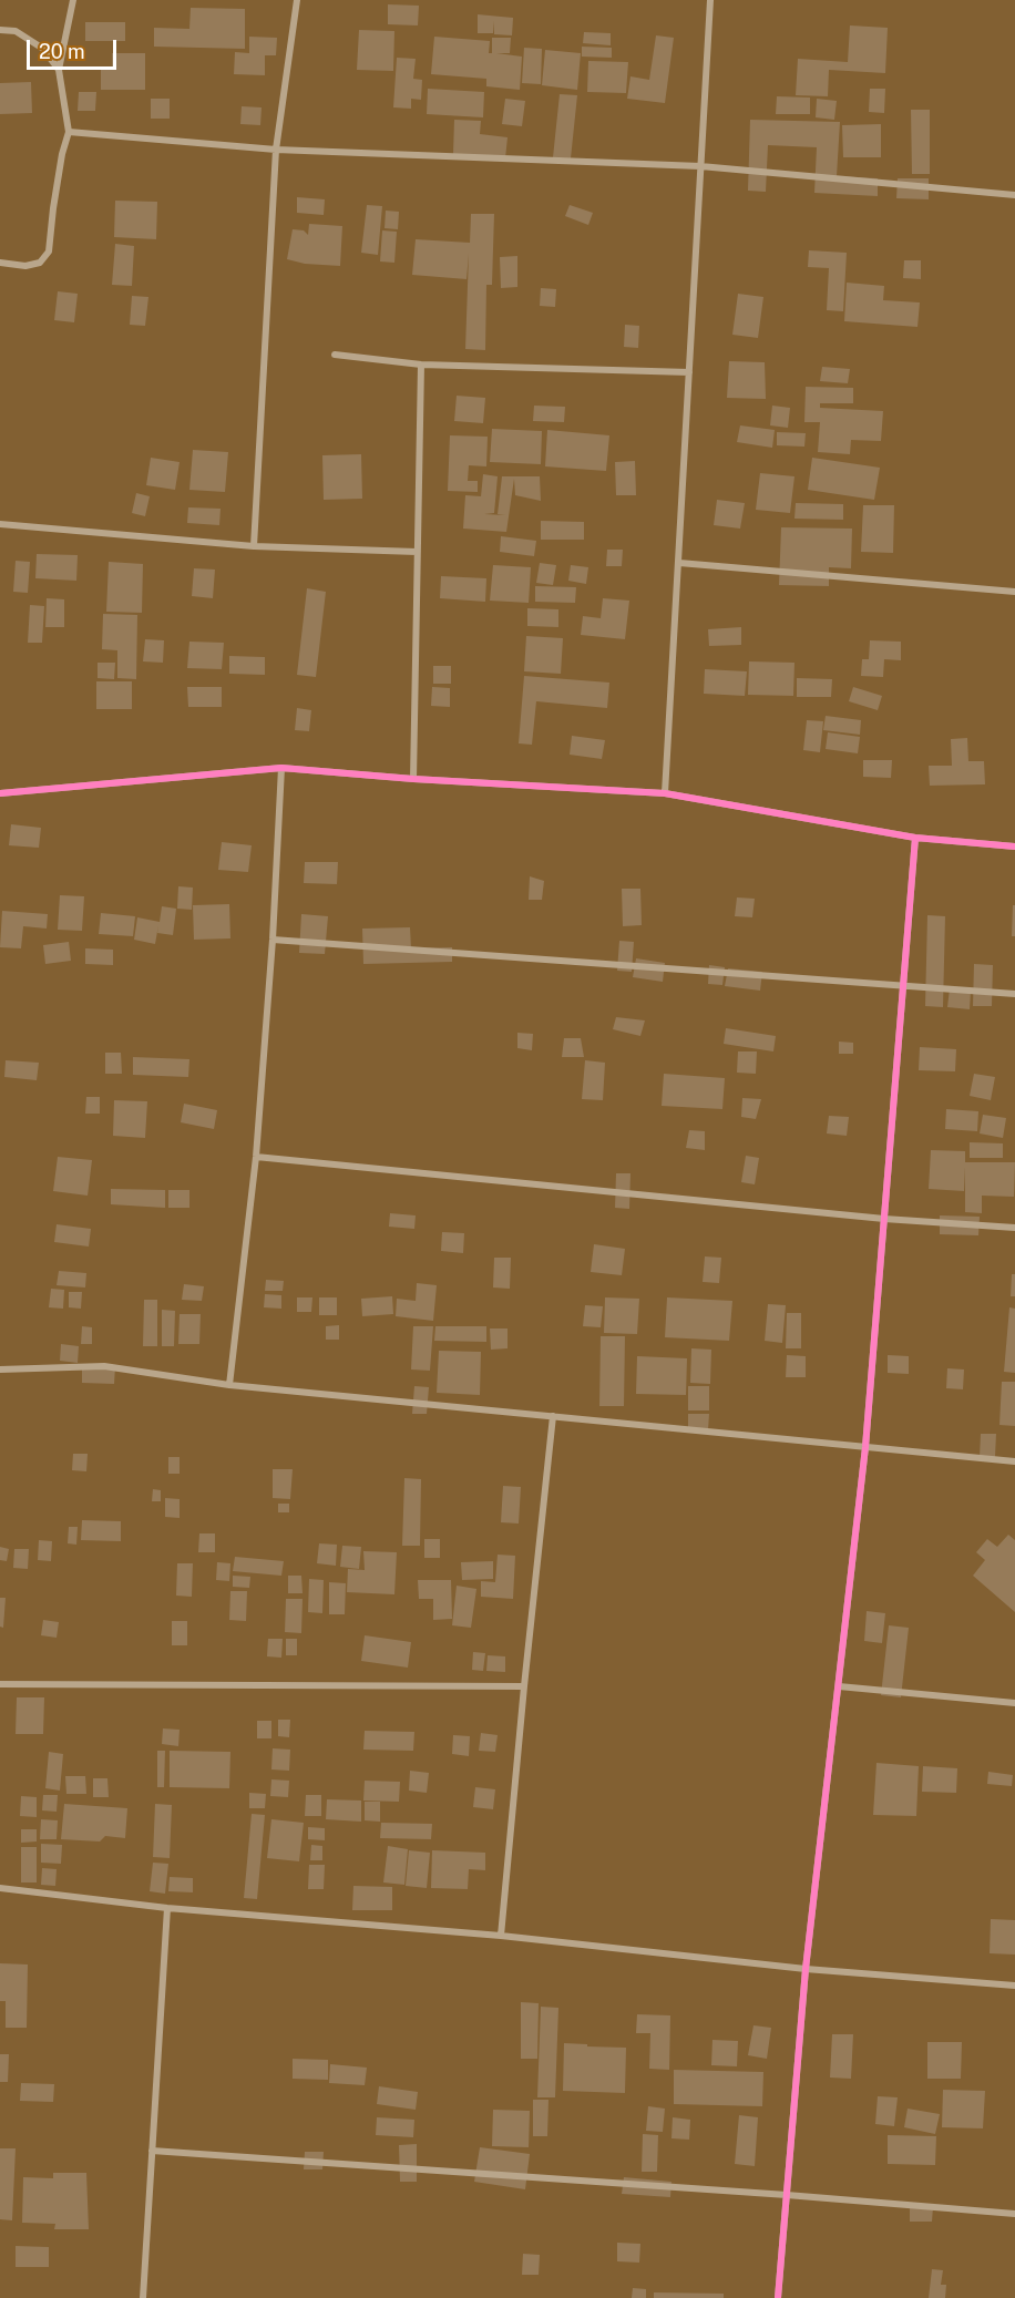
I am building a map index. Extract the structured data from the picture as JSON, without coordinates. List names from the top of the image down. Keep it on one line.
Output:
{"scale_bar":"20 m"}
